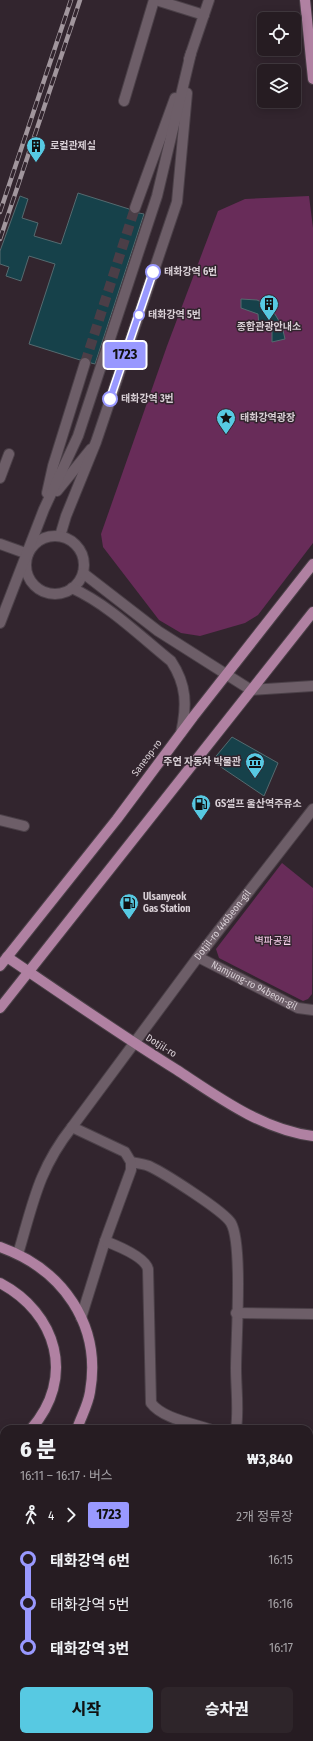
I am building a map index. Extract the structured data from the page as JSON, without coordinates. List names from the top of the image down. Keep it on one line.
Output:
{"streets":{"main road":["Saneop-ro","Dotjil-ro"],"street":["Dotjil-ro 446beon-gil","Namjung-ro 94beon-gil"]},"crossings":[["Saneop-ro","Dotjil-ro"],["Dotjil-ro 446beon-gil","Namjung-ro 94beon-gil"],["Dotjil-ro 446beon-gil","Dotjil-ro"]],"parks":["벽파공원"],"places":{"building":["로컬관제실","종합관광안내소"],"other":["태화강역 6번","태화강역 5번","태화강역 3번"],"place":["태화강역광장"],"museum":["주연 자동차 박물관"],"fuel station":["GS셀프 울산역주유소","Ulsanyeok Gas Station"]},"lines":["bus line 1723"],"page":{"on_map":"1723","heading":["6 분","16:11 – 16:17 · 버스","₩3,840"],"legs":["4","1723","2개 정류장"],"list":[{"name":"태화강역 6번","value":"16:15"},{"name":"태화강역 5번","value":"16:16"},{"name":"태화강역 3번","value":"16:17"}],"buttons":["시작","승차권"]}}
